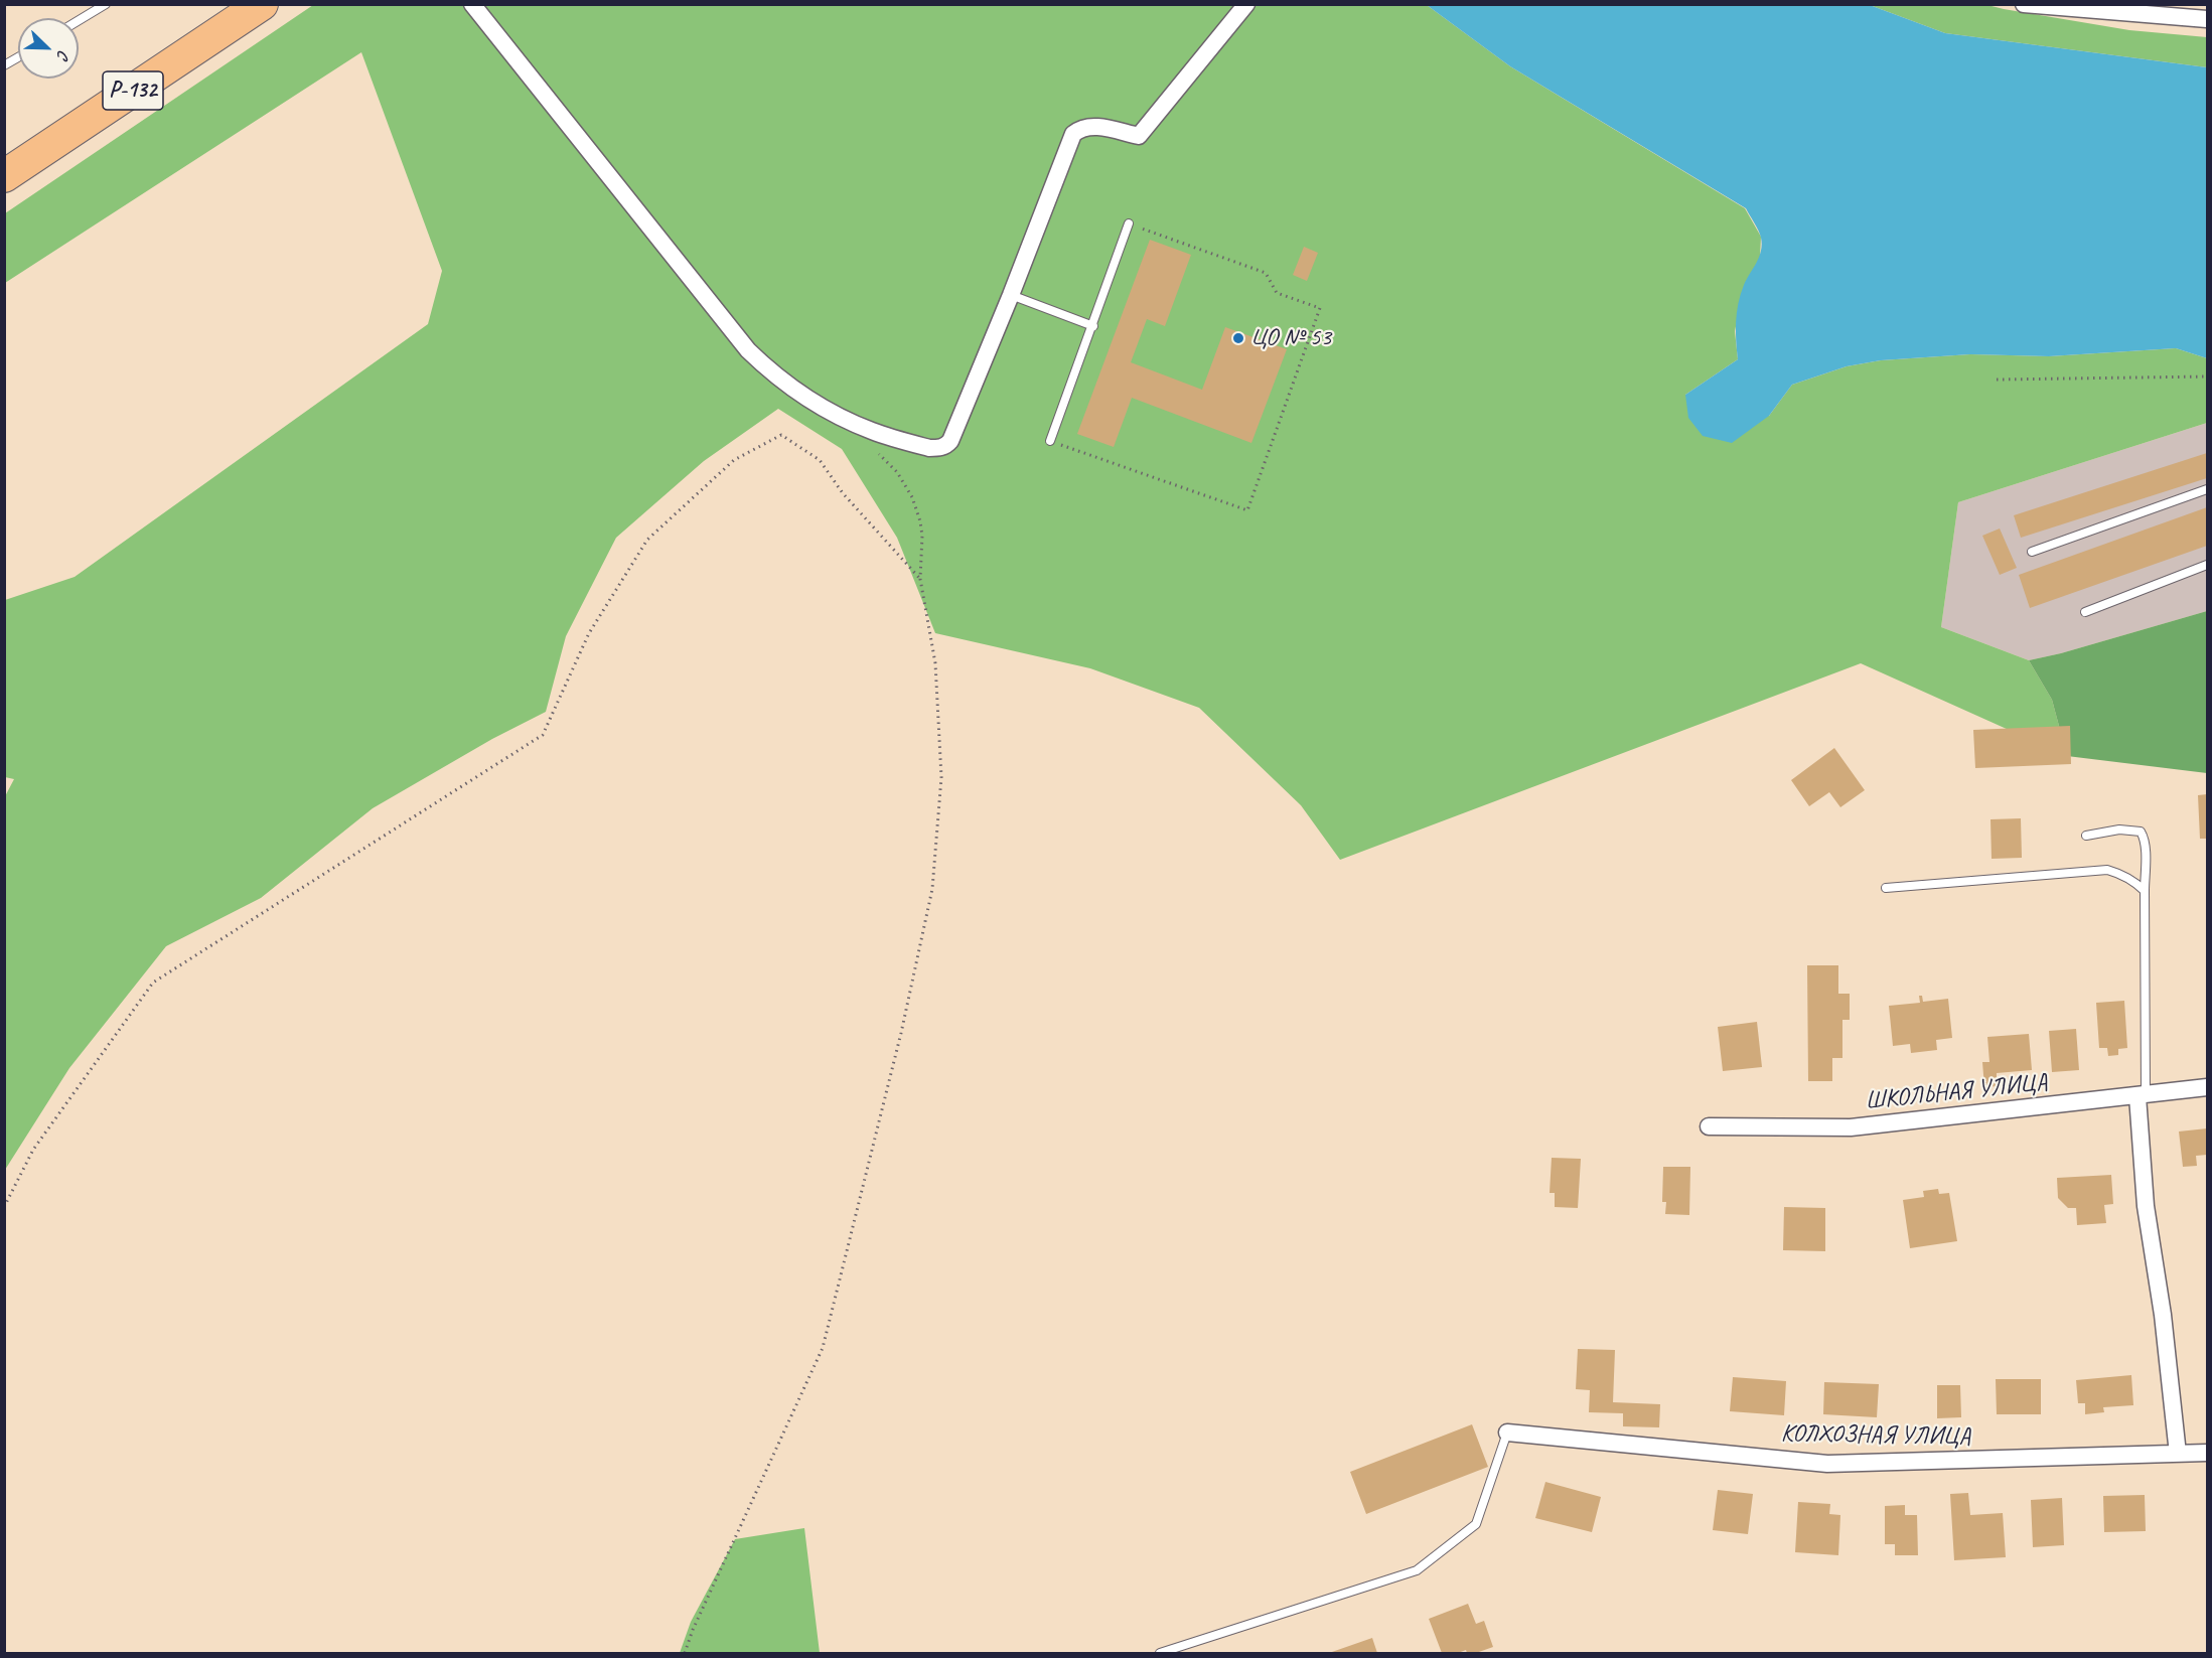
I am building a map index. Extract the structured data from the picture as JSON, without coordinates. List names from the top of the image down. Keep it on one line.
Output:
{"streets":{"highway":["Р-132"],"street":["ШКОЛЬНАЯ УЛИЦА","КОЛХОЗНАЯ УЛИЦА"]},"places":["ЦО № 53"],"north":"bottom right"}
